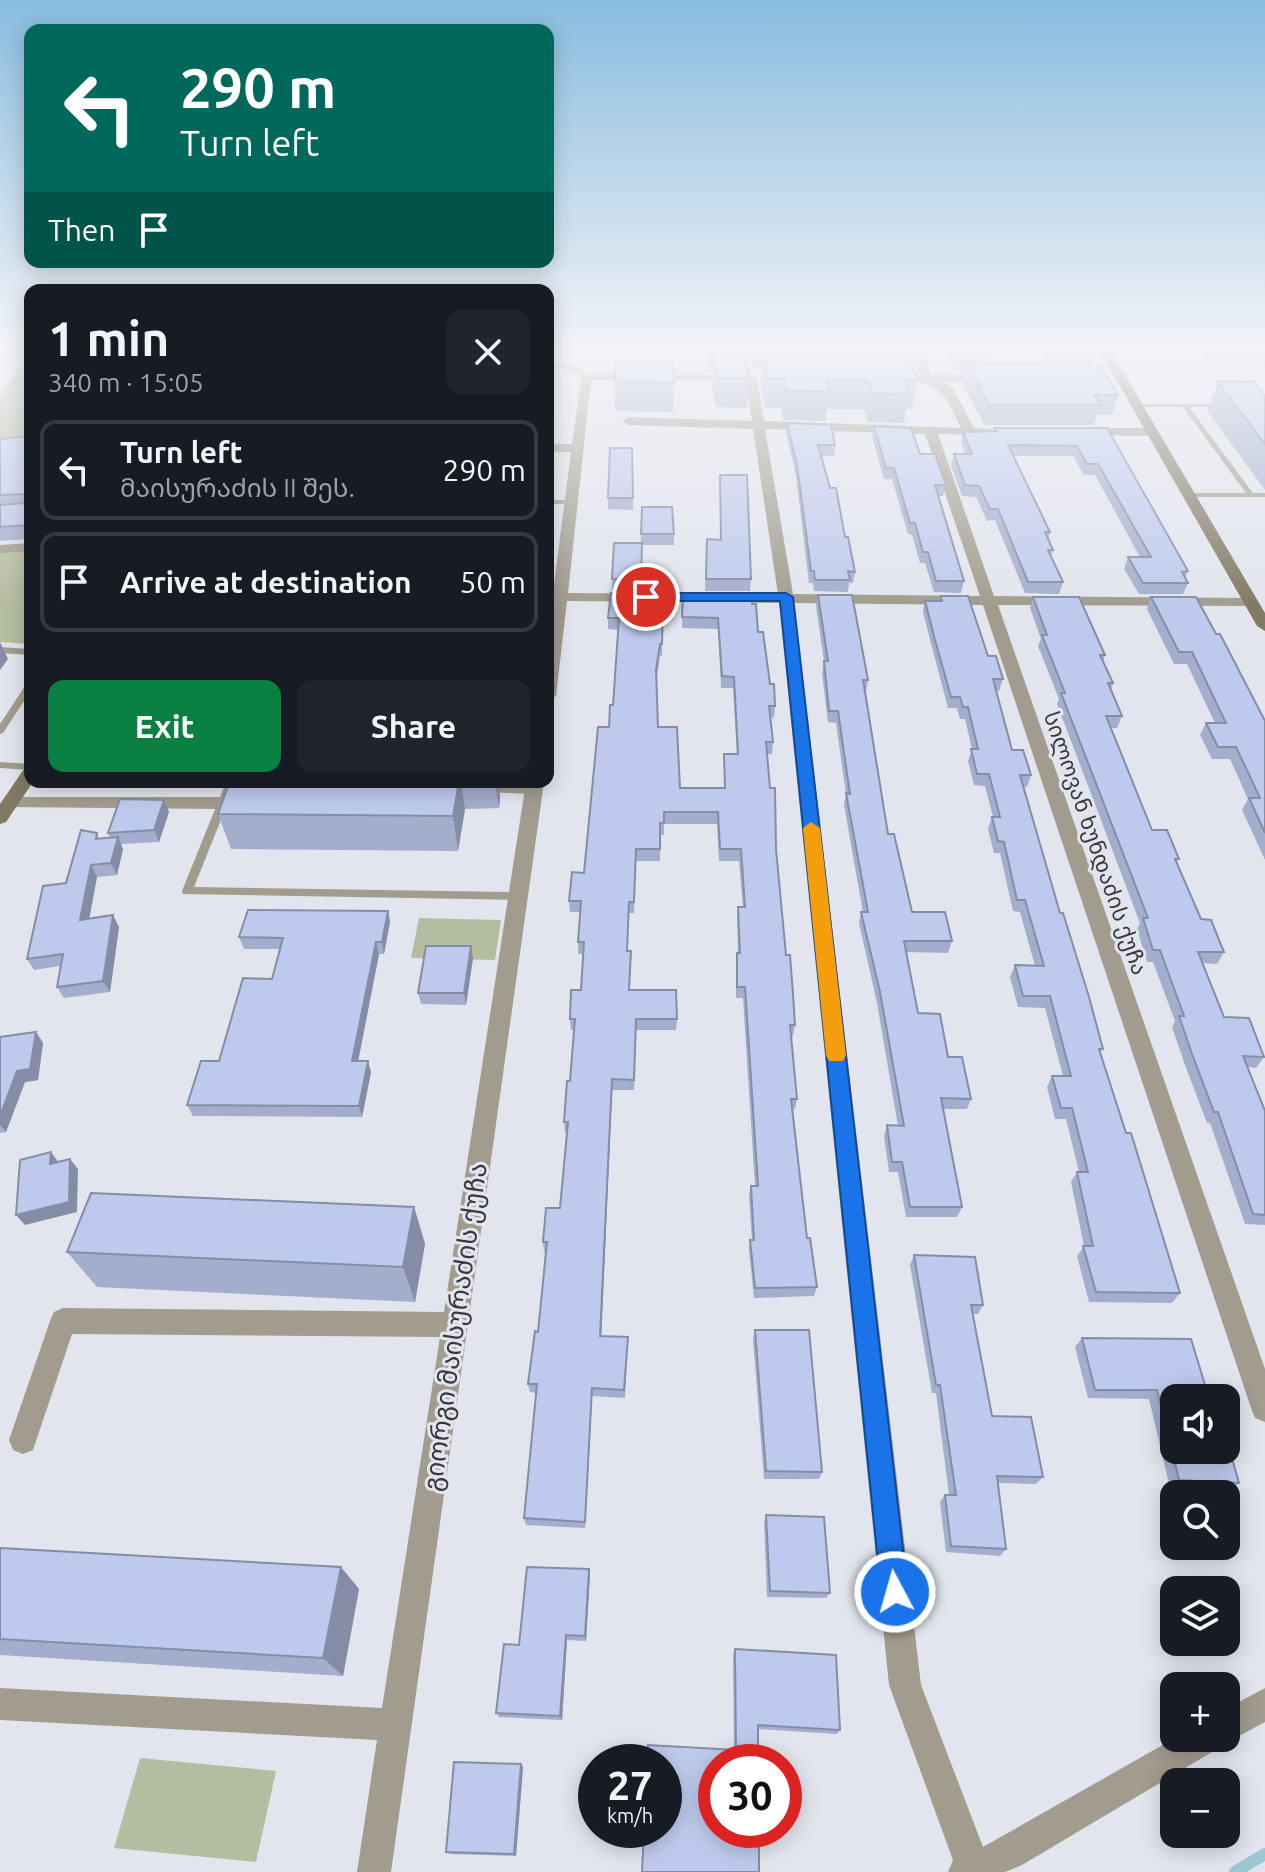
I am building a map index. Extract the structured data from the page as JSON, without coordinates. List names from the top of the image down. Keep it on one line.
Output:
{"streets":{"street":["სილოვან ხუნდაძის ქუჩა","გიორგი მაისურაძის ქუჩა"]},"page":{"turn":["290 m","Turn left"],"then":"Then","heading":["1 min","340 m · 15:05"],"list":[{"name":"Turn left","note":"მაისურაძის II შეს.","value":"290 m"},{"name":"Arrive at destination","value":"50 m"}],"buttons":["Exit","Share"],"map_buttons":["+","−"],"speed":"27 km/h","limit":"30"}}
